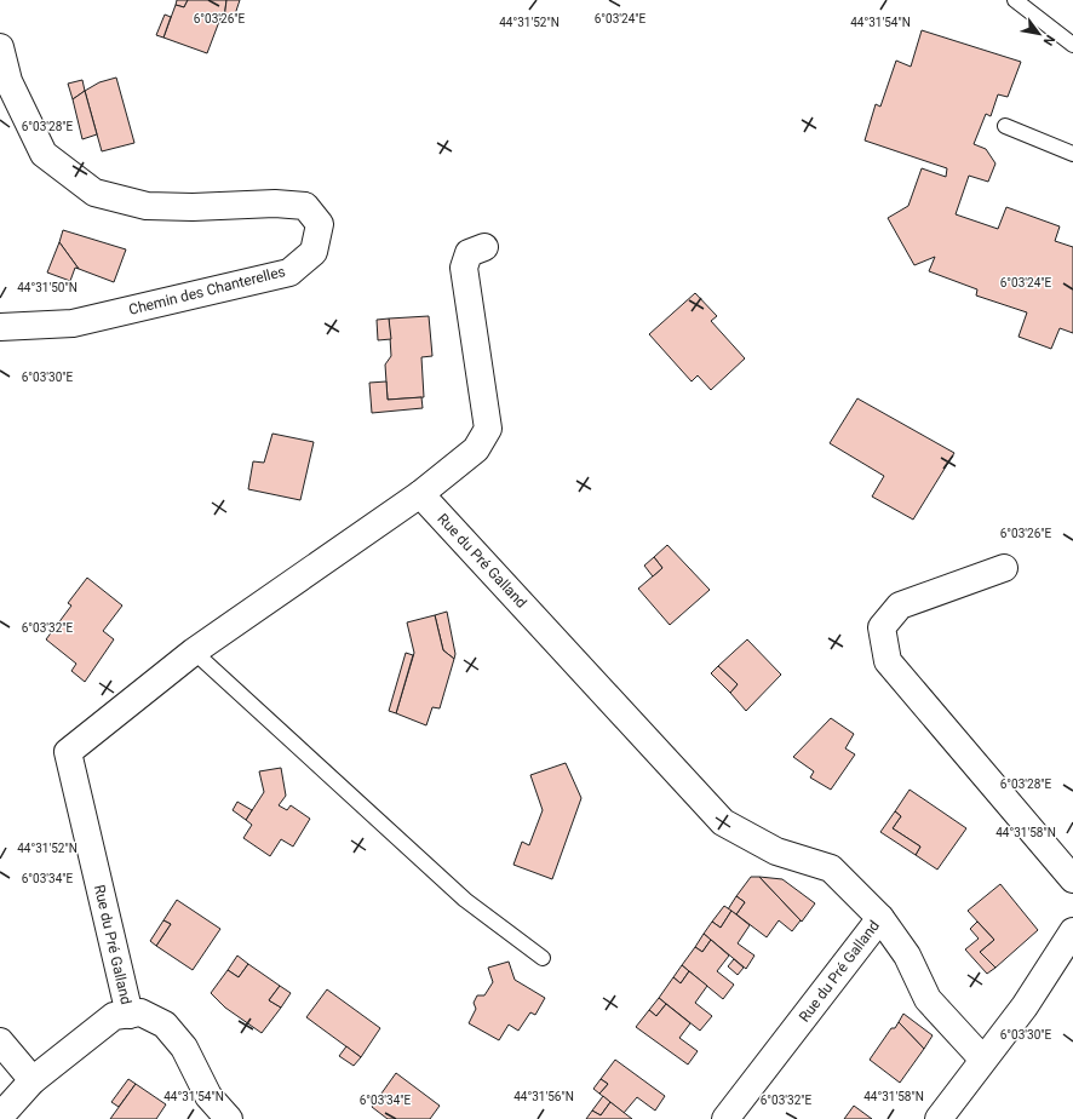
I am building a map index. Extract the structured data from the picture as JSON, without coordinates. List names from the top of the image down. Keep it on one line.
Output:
{"streets":{"street":["Chemin des Chanterelles","Rue du Pré Galland"]},"north":"bottom right","coordinates":["6°03'26\"E","6°03'24\"E","44°31'52\"N","44°31'54\"N","6°03'28\"E","44°31'50\"N","6°03'30\"E","6°03'32\"E","44°31'58\"N","6°03'34\"E","44°31'56\"N"]}
